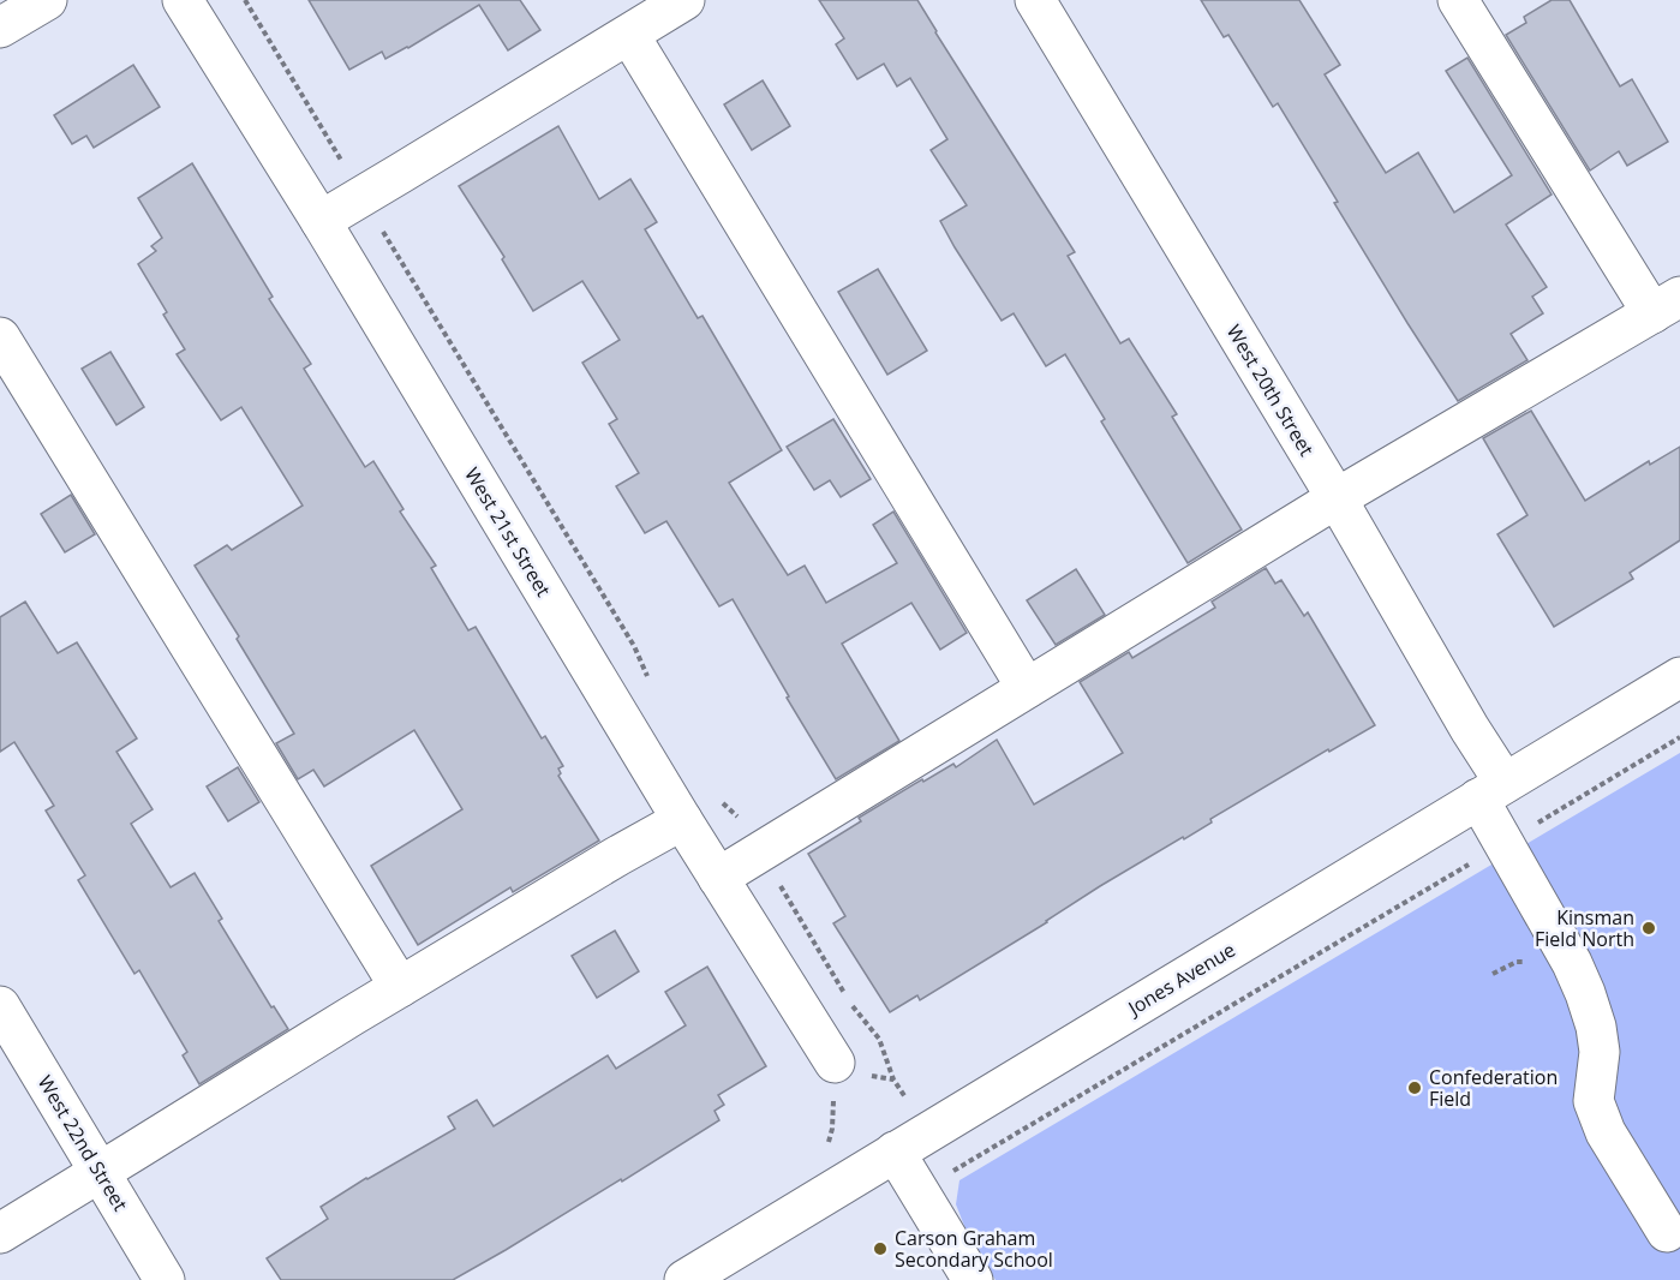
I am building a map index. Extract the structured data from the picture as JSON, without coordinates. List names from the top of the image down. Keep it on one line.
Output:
{"streets":{"street":["West 20th Street","West 21st Street","Jones Avenue","West 22nd Street"]},"crossings":[["West 20th Street","Jones Avenue"]],"places":["Kinsman Field North","Confederation Field","Carson Graham Secondary School"]}
